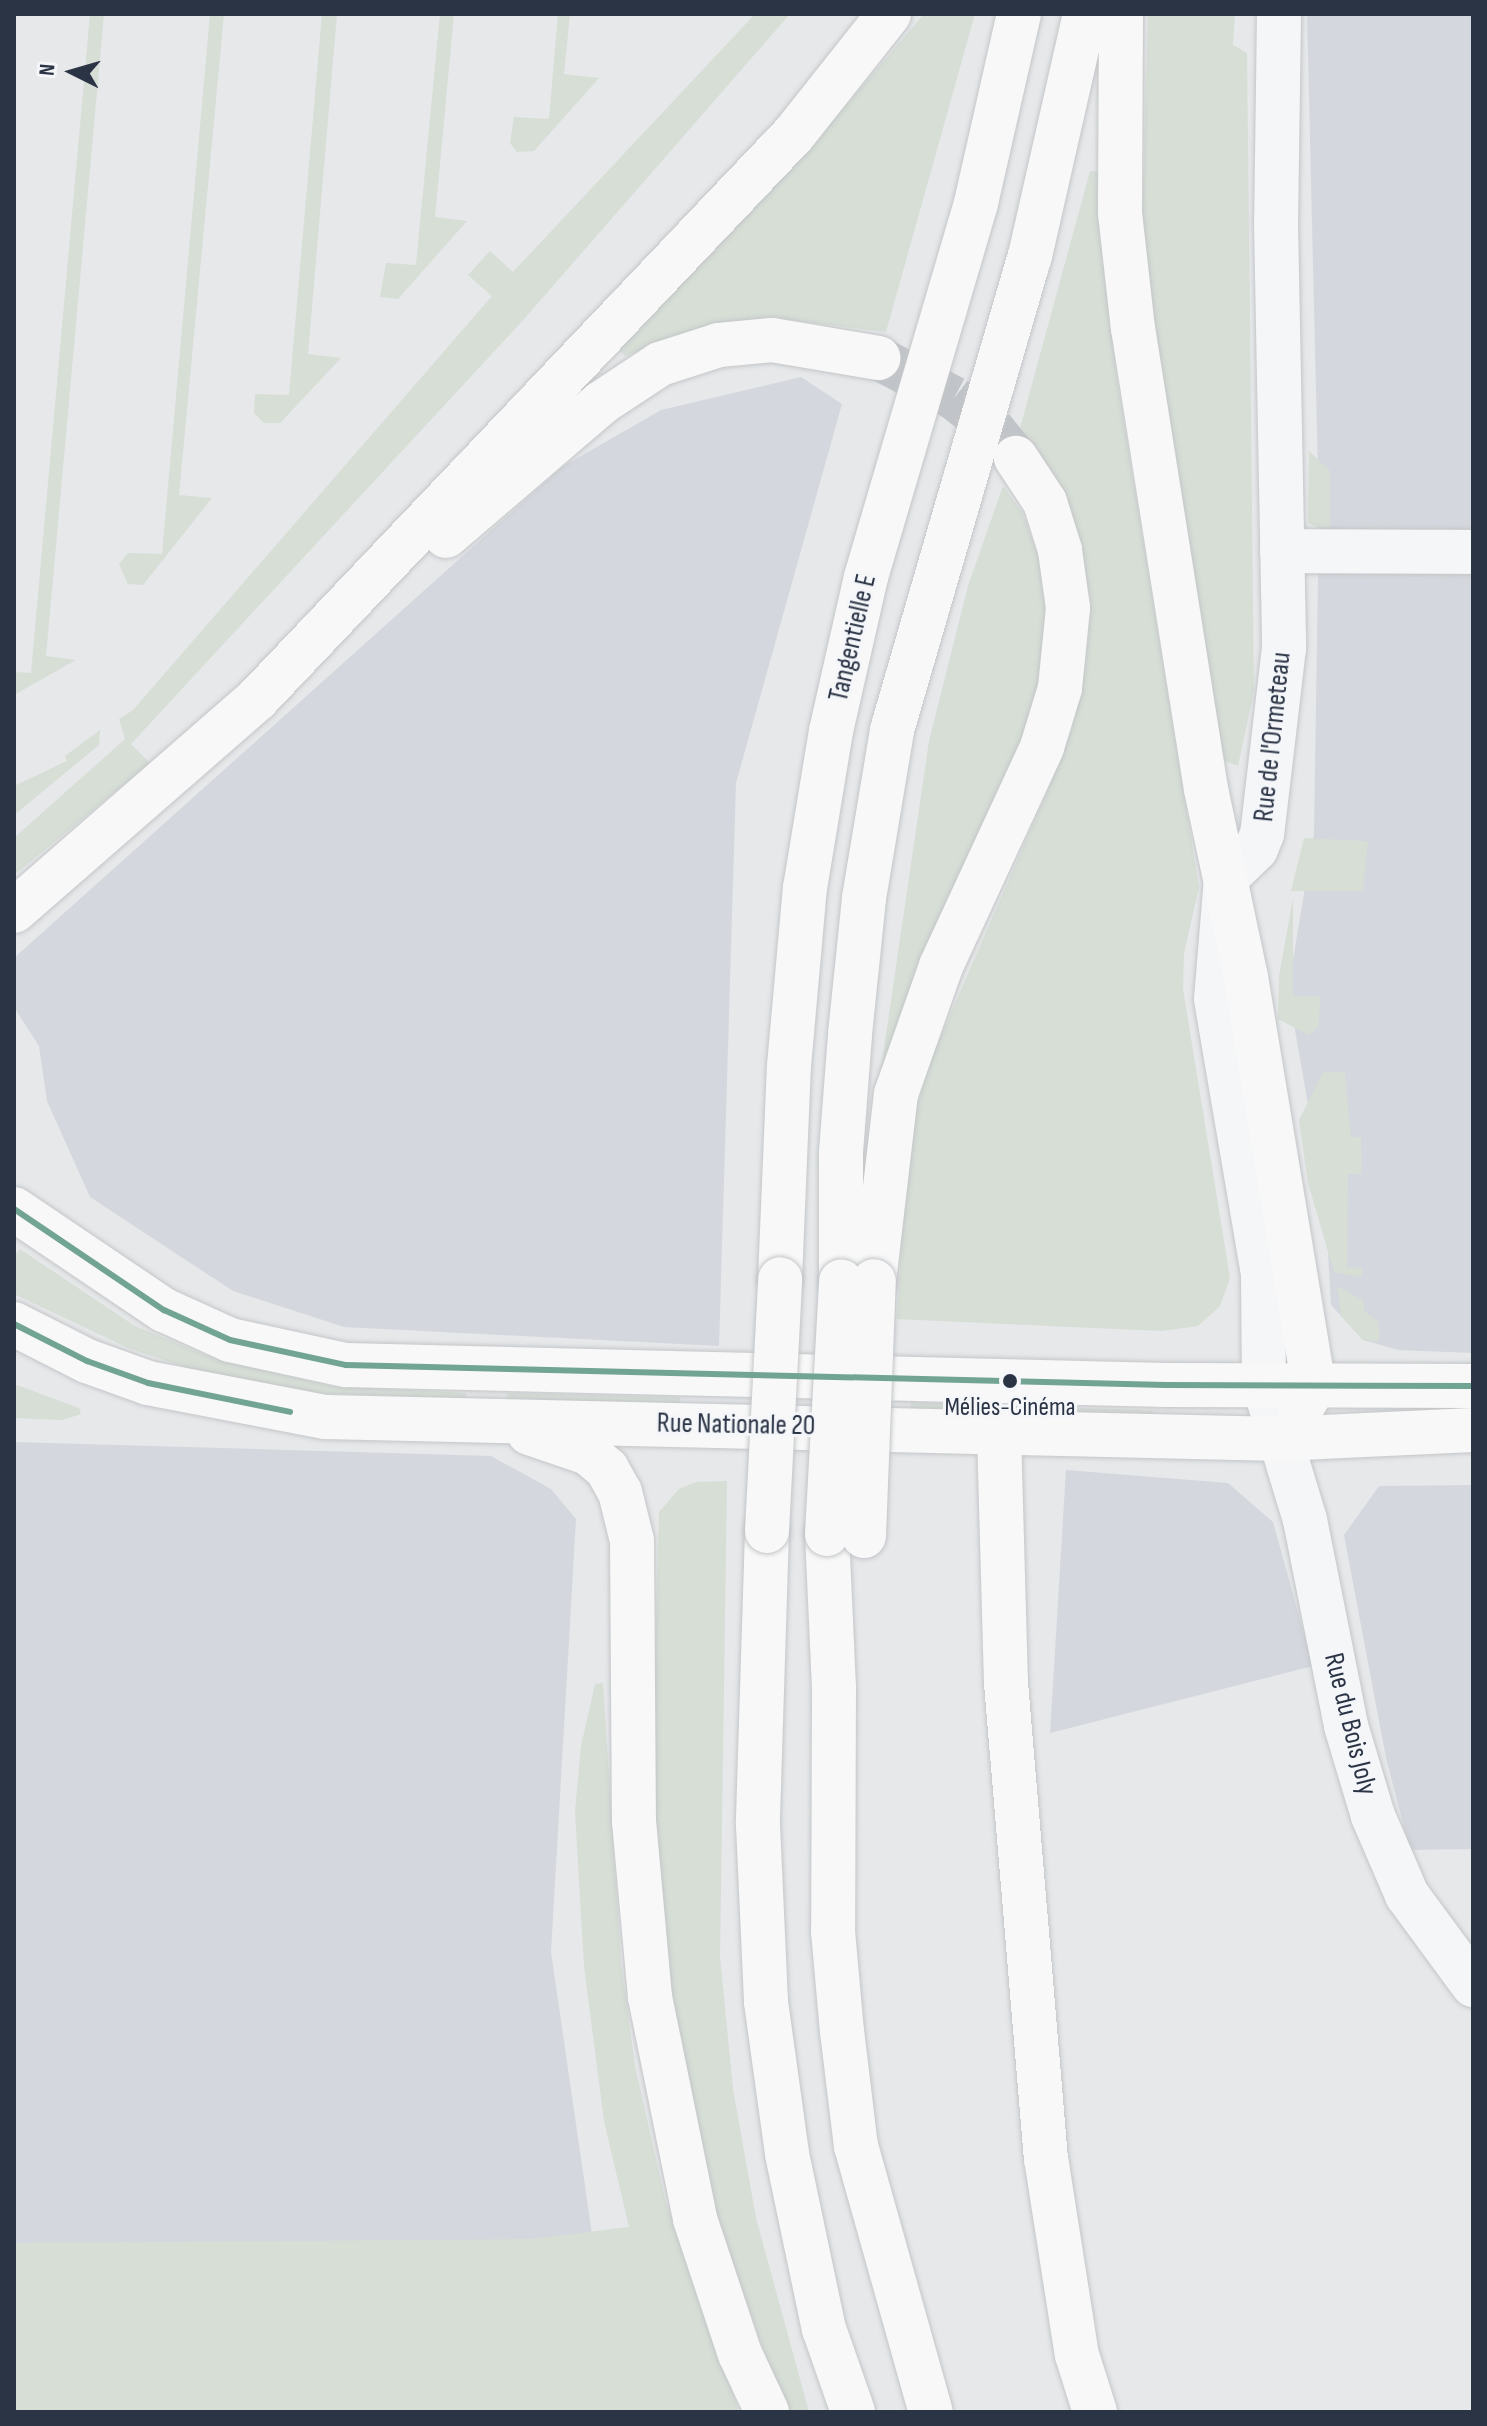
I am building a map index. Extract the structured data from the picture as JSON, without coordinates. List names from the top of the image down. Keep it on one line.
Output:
{"streets":{"main road":["Tangentielle E","Rue Nationale 20"],"street":["Rue de l'Ormeteau","Rue du Bois Joly"]},"crossings":[["Rue Nationale 20","Rue du Bois Joly"]],"places":["Mélies-Cinéma"],"north":"left"}
